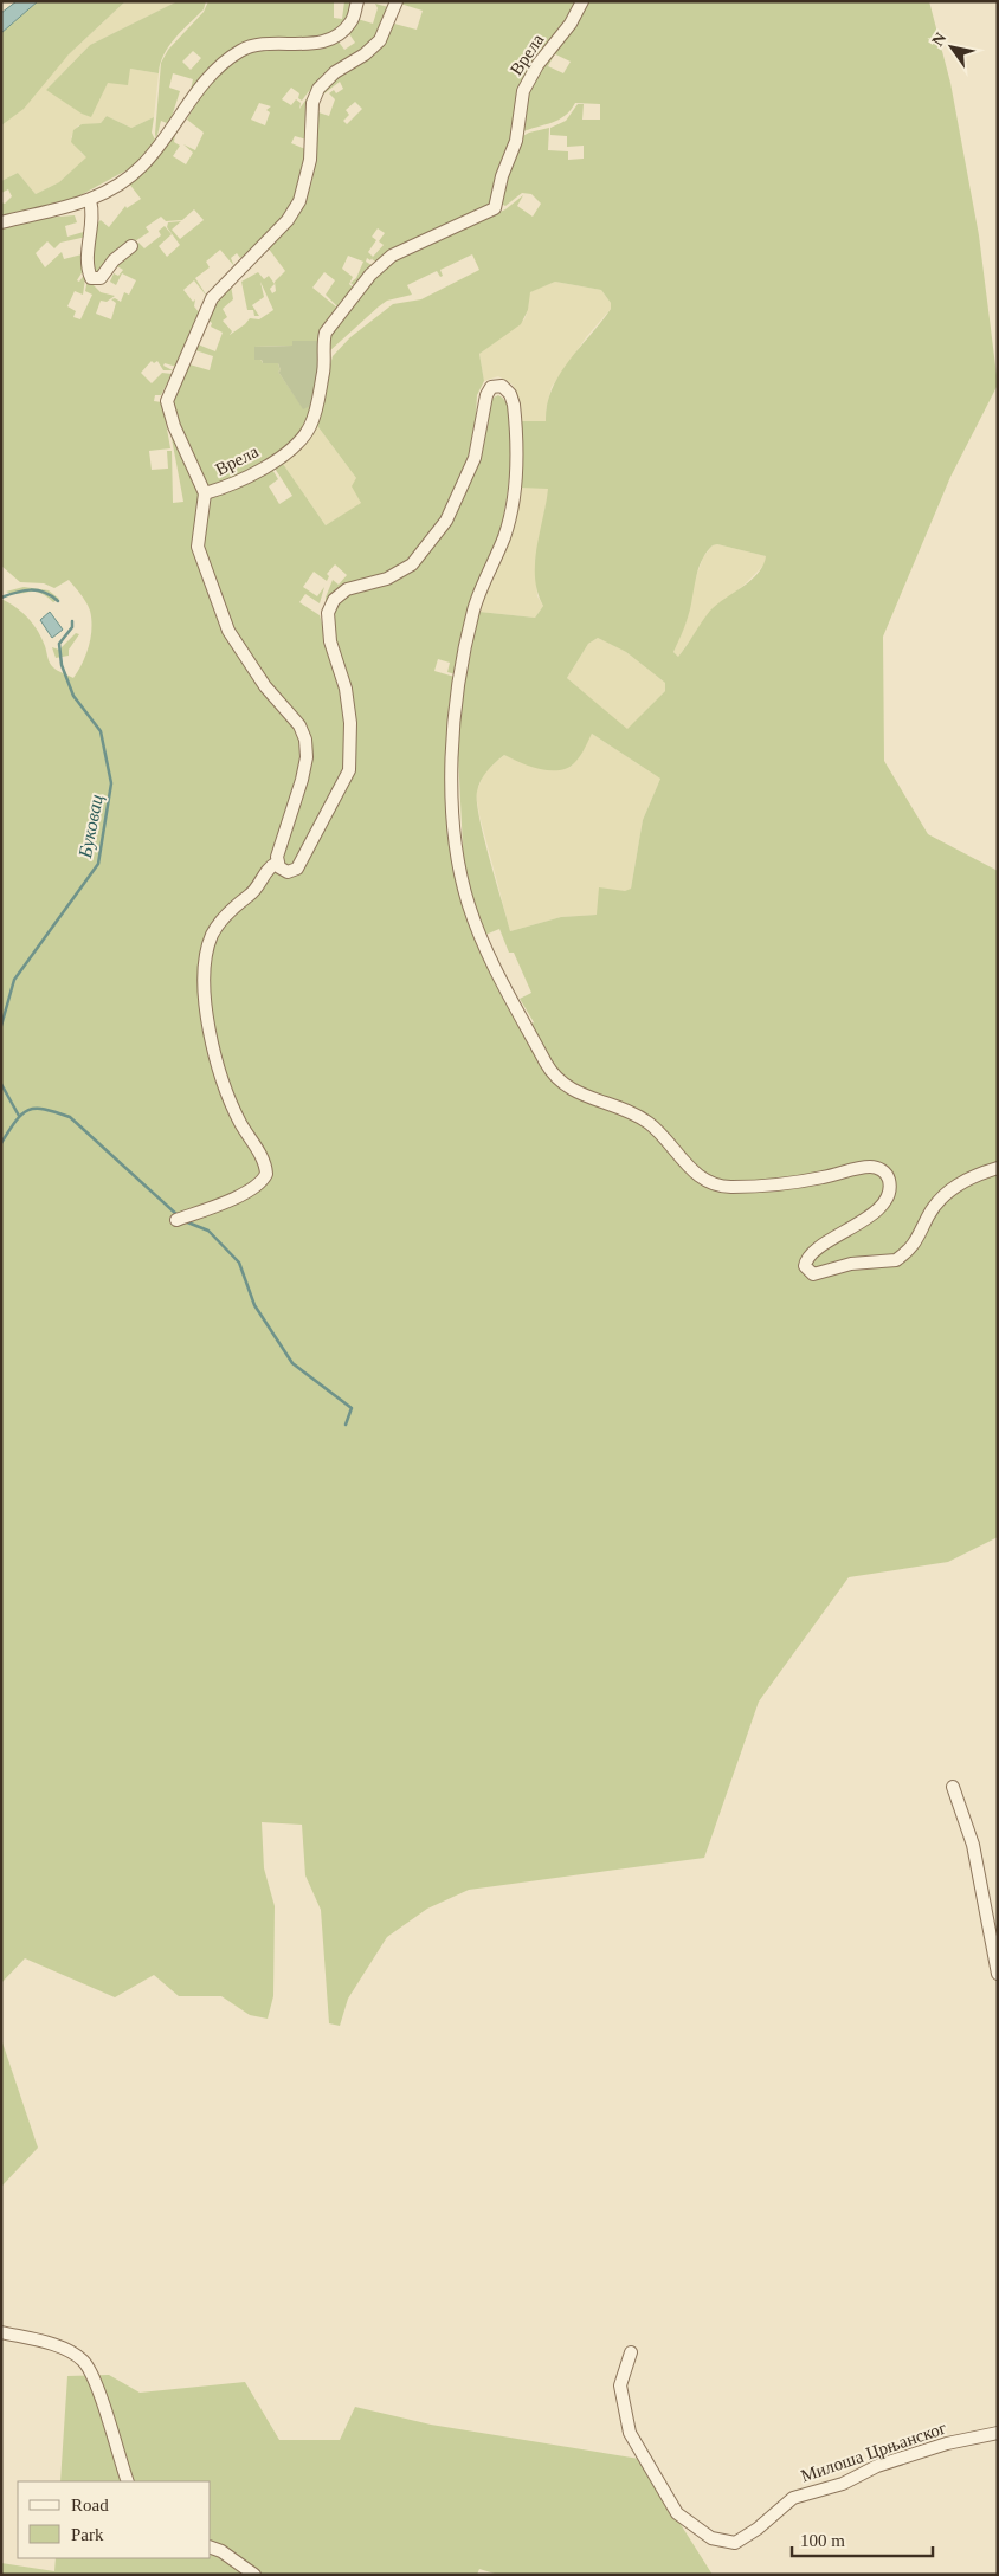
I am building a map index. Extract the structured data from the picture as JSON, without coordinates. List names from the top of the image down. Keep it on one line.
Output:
{"streets":{"street":["Врела","Милоша Црњанског"]},"water":["Буковац"],"legend":["Road","Park"],"scale_bar":"100 m","north":"top left"}
